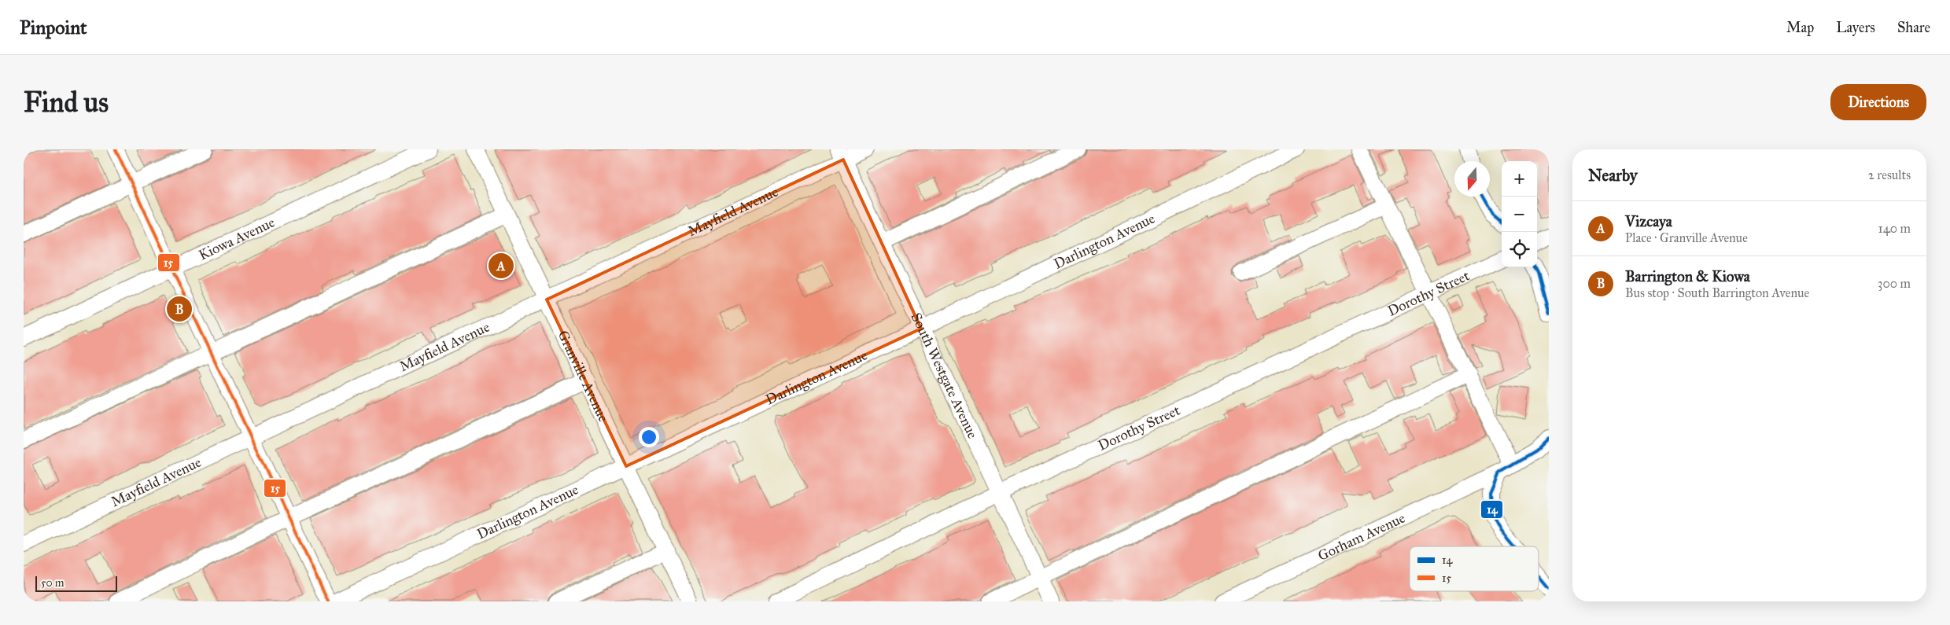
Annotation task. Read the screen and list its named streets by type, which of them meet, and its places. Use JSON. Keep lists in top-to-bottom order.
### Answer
{
  "streets": {
    "street": [
      "Mayfield Avenue",
      "Kiowa Avenue",
      "Darlington Avenue",
      "Dorothy Street",
      "Granville Avenue",
      "South Westgate Avenue",
      "Gorham Avenue"
    ]
  },
  "crossings": [
    ["Mayfield Avenue", "Granville Avenue"],
    ["Mayfield Avenue", "South Westgate Avenue"],
    ["Darlington Avenue", "Granville Avenue"],
    ["Darlington Avenue", "South Westgate Avenue"],
    ["Dorothy Street", "South Westgate Avenue"]
  ],
  "lines": ["transit line 15", "transit line 14"],
  "legend": ["14", "15"],
  "scale_bar": "50 m",
  "north": "bottom",
  "page": {
    "header": "Pinpoint",
    "nav": ["Map", "Layers", "Share"],
    "buttons": "Directions",
    "title": "Find us",
    "heading": ["Nearby", "2 results"],
    "map_buttons": ["+", "−"],
    "list": [
      {
        "mark": "A",
        "name": "Vizcaya",
        "note": "Place · Granville Avenue",
        "value": "140 m"
      },
      {
        "mark": "B",
        "name": "Barrington & Kiowa",
        "note": "Bus stop · South Barrington Avenue",
        "value": "300 m"
      }
    ],
    "pins": ["A", "B"],
    "scale": "50 m"
  }
}
